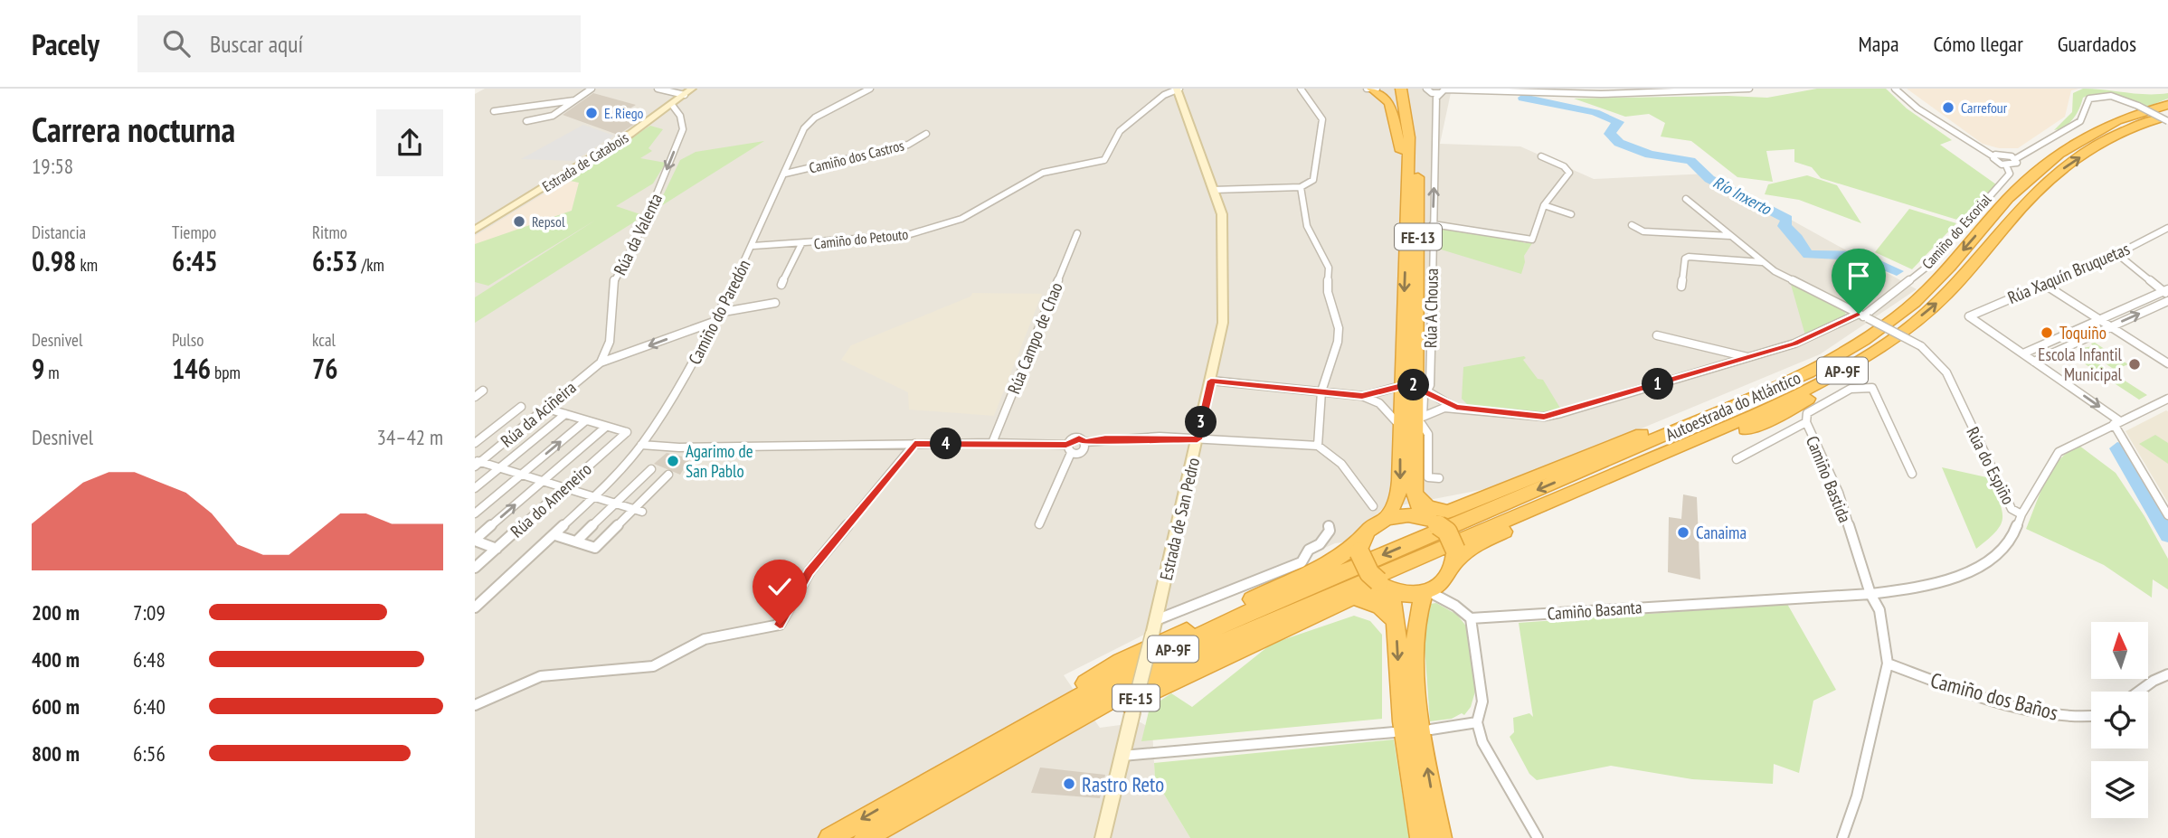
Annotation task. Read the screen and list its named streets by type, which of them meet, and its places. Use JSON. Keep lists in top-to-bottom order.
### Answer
{
  "streets": {
    "highway": ["FE-13", "AP-9F", "FE-15"],
    "street": [
      "Camiño dos Castros",
      "Estrada de Catabois",
      "Camiño do Escorial",
      "Rúa da Valenta",
      "Camiño do Petouto",
      "Rúa Xaquín Bruquetas",
      "Rúa A Chousa",
      "Camiño do Paredón",
      "Rúa Campo de Chao",
      "Rúa da Aciñeira",
      "Rúa do Espiño",
      "Camiño Bastida",
      "Rúa do Ameneiro",
      "Estrada de San Pedro",
      "Camiño Basanta",
      "Camiño dos Baños"
    ]
  },
  "crossings": [
    ["Camiño dos Castros", "Camiño do Paredón"],
    ["Estrada de Catabois", "Rúa da Valenta"],
    ["Camiño do Escorial", "Rúa do Espiño"],
    ["Rúa da Valenta", "Rúa da Aciñeira"],
    ["FE-13", "Rúa A Chousa"],
    ["FE-13", "AP-9F"],
    ["FE-13", "FE-15"],
    ["Camiño do Petouto", "Camiño do Paredón"],
    ["Camiño do Petouto", "Estrada de San Pedro"],
    ["AP-9F", "FE-15"],
    ["Rúa do Espiño", "Camiño Bastida"],
    ["Rúa do Espiño", "Camiño Basanta"],
    ["Camiño Bastida", "Camiño Basanta"]
  ],
  "one_way": ["Rúa da Valenta", "Rúa A Chousa"],
  "water": ["Río Inxerto"],
  "places": [
    "Carrefour",
    "E. Riego",
    "Repsol",
    "Toquiño",
    "Escola Infantil Municipal",
    "Agarimo de San Pablo",
    "Canaima",
    "Rastro Reto"
  ],
  "north": "top",
  "page": {
    "header": "Pacely",
    "search": "Buscar aquí",
    "nav": ["Mapa", "Cómo llegar", "Guardados"],
    "heading": ["Carrera nocturna", "19:58"],
    "stats": [
      ["Distancia", "0.98 km"],
      ["Tiempo", "6:45"],
      ["Ritmo", "6:53 /km"],
      ["Desnivel", "9 m"],
      ["Pulso", "146 bpm"],
      ["kcal", "76"]
    ],
    "pins": [
      "1",
      "2",
      "3",
      "4"
    ],
    "chart": ["Desnivel", "34–42 m"],
    "list": [
      {
        "name": "200 m",
        "note": "7:09"
      },
      {
        "name": "400 m",
        "note": "6:48"
      },
      {
        "name": "600 m",
        "note": "6:40"
      },
      {
        "name": "800 m",
        "note": "6:56"
      }
    ]
  }
}
